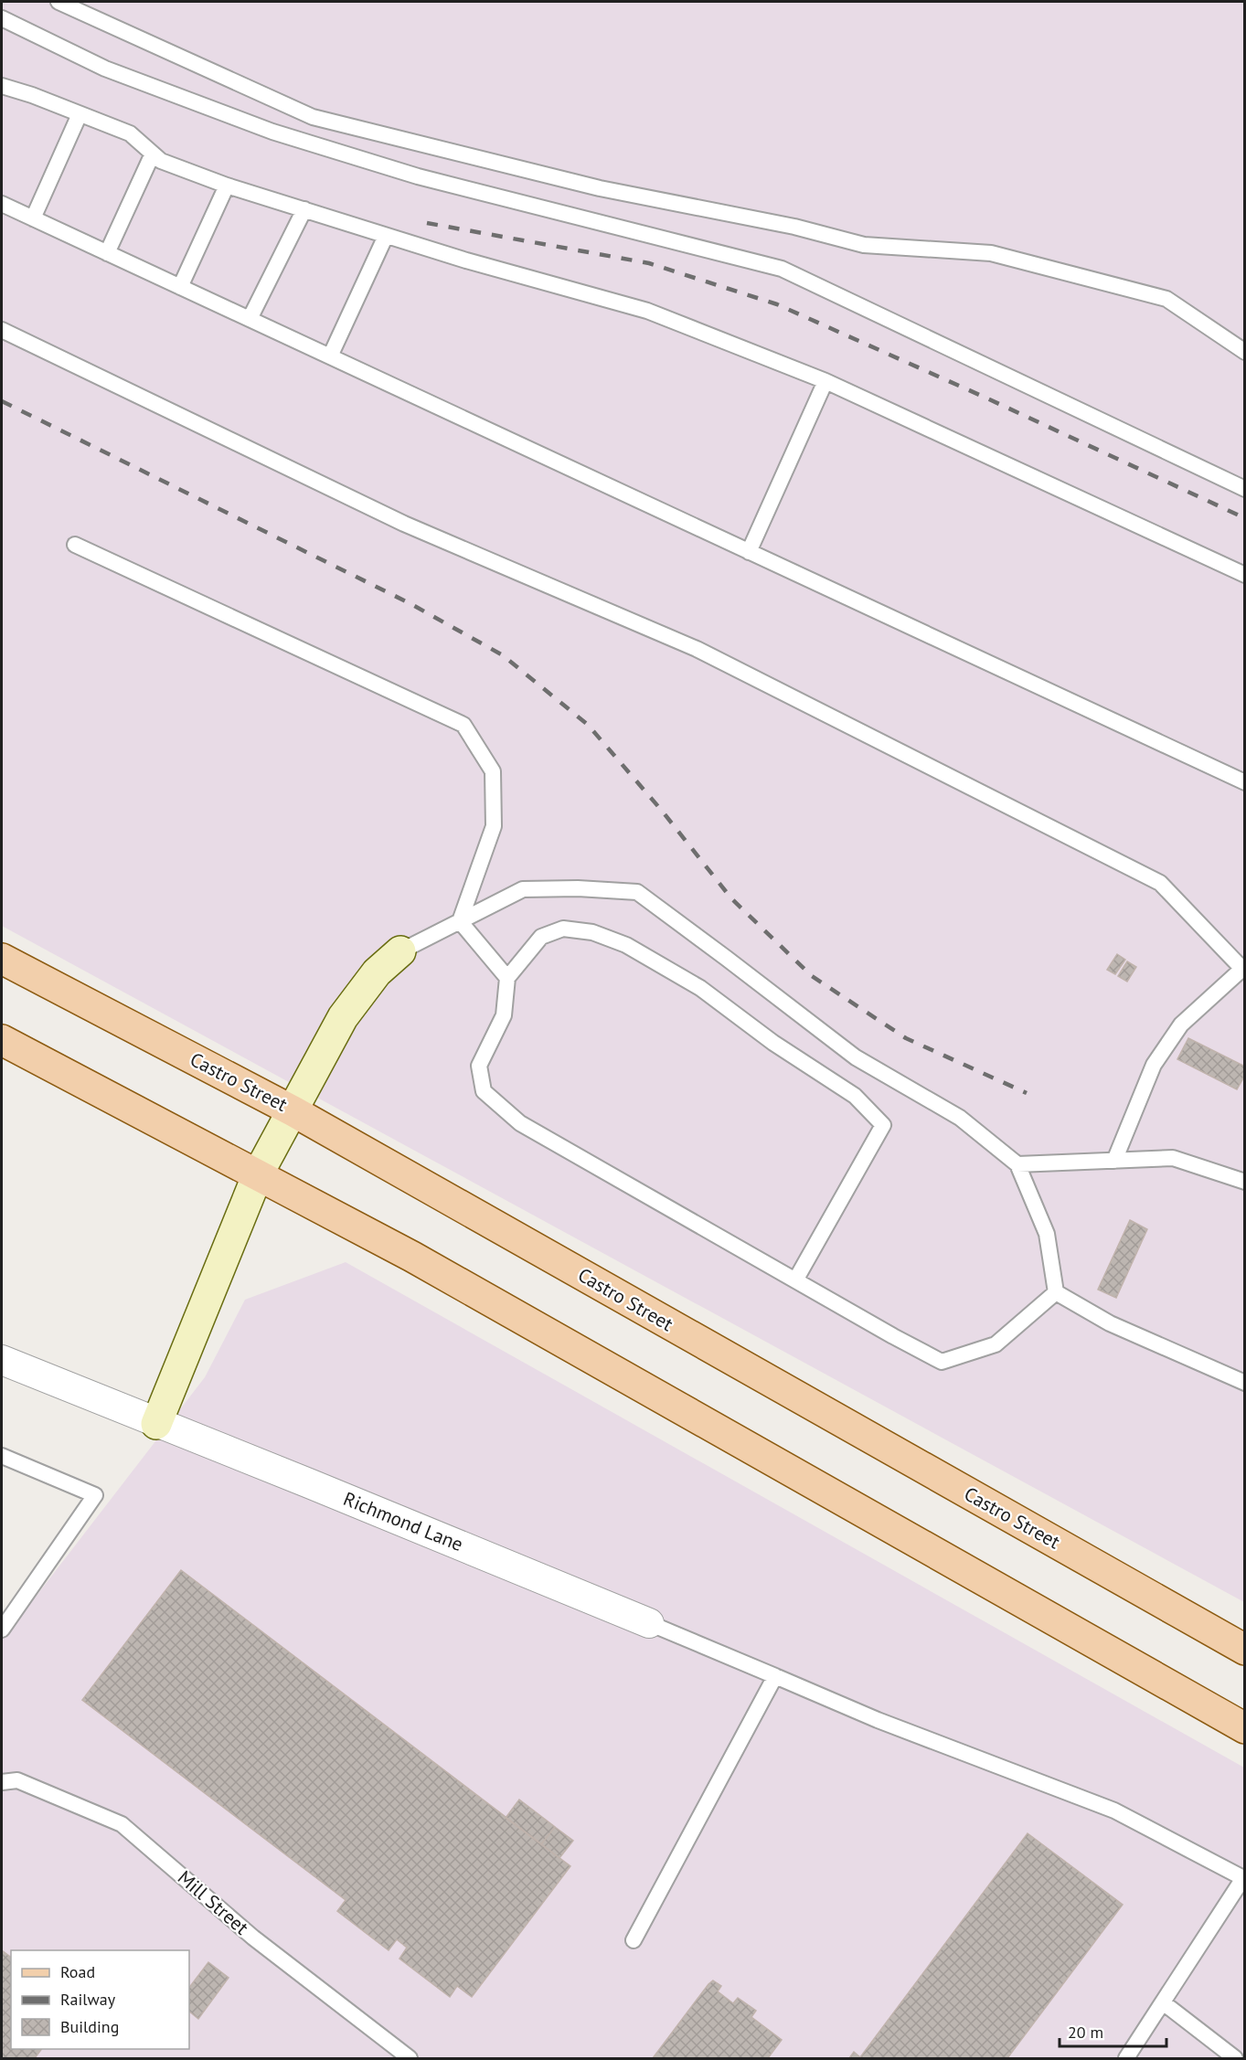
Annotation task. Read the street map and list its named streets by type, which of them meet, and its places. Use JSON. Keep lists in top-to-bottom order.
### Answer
{
  "streets": {
    "main road": ["Castro Street"],
    "street": ["Richmond Lane"],
    "lane": ["Mill Street"]
  },
  "legend": ["Road", "Railway", "Building"],
  "scale_bar": "20 m"
}
